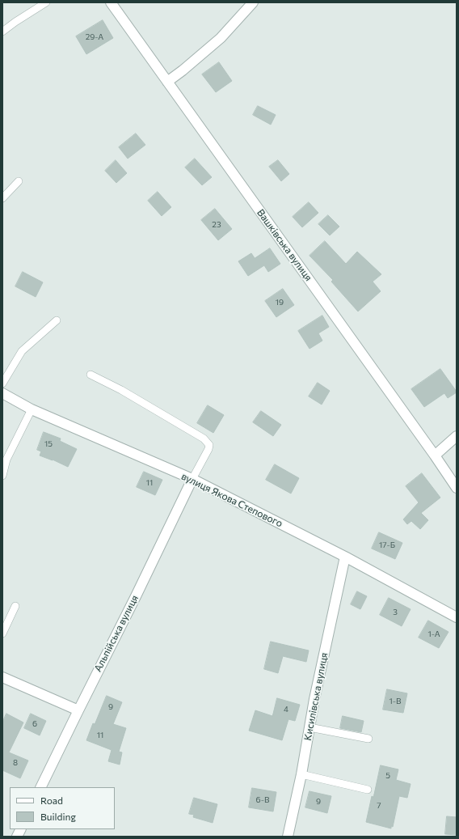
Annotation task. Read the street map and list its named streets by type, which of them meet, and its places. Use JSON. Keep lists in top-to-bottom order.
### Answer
{
  "streets": {
    "street": [
      "Вашківська вулиця",
      "вулиця Якова Степового",
      "Альпійська вулиця",
      "Кисилівська вулиця"
    ]
  },
  "crossings": [
    ["вулиця Якова Степового", "Альпійська вулиця"],
    ["вулиця Якова Степового", "Кисилівська вулиця"]
  ],
  "house_numbers": [
    "29-А",
    "23",
    "19",
    "15",
    "11",
    "17-Б",
    "3",
    "1-А",
    "1-В",
    "9",
    "4",
    "6",
    "11",
    "8",
    "5",
    "6-В",
    "9",
    "7"
  ],
  "legend": ["Road", "Building"]
}
